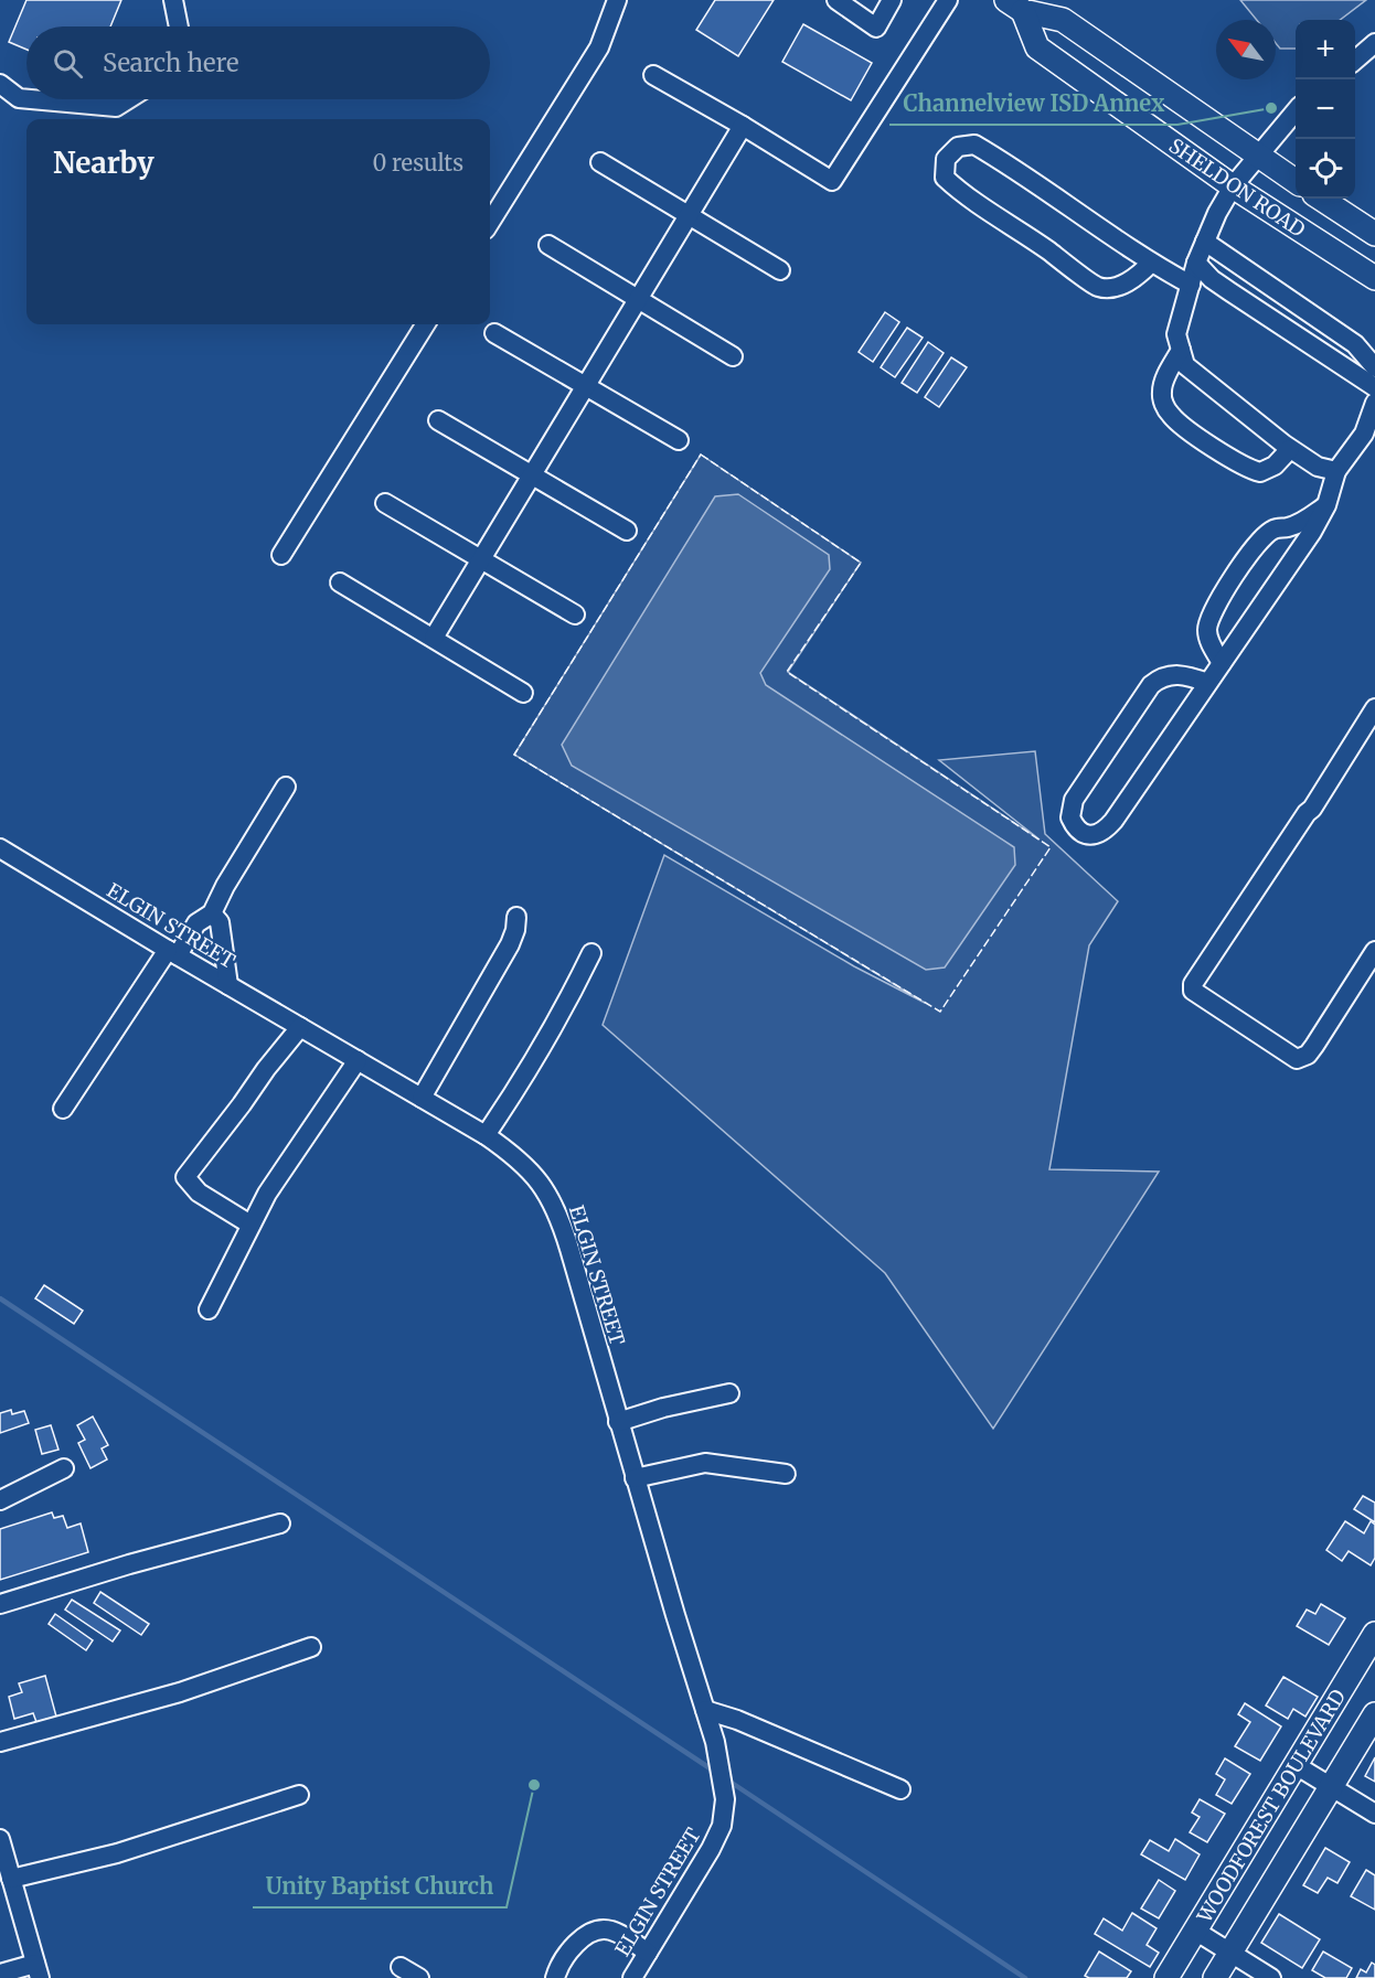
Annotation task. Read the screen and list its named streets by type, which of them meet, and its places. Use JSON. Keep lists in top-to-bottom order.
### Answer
{
  "streets": {
    "main road": ["SHELDON ROAD", "WOODFOREST BOULEVARD"],
    "street": ["ELGIN STREET"]
  },
  "places": ["Channelview ISD Annex", "Unity Baptist Church"],
  "north": "top left",
  "page": {
    "map_buttons": ["+", "−"],
    "search": "Search here",
    "heading": ["Nearby", "0 results"]
  }
}
